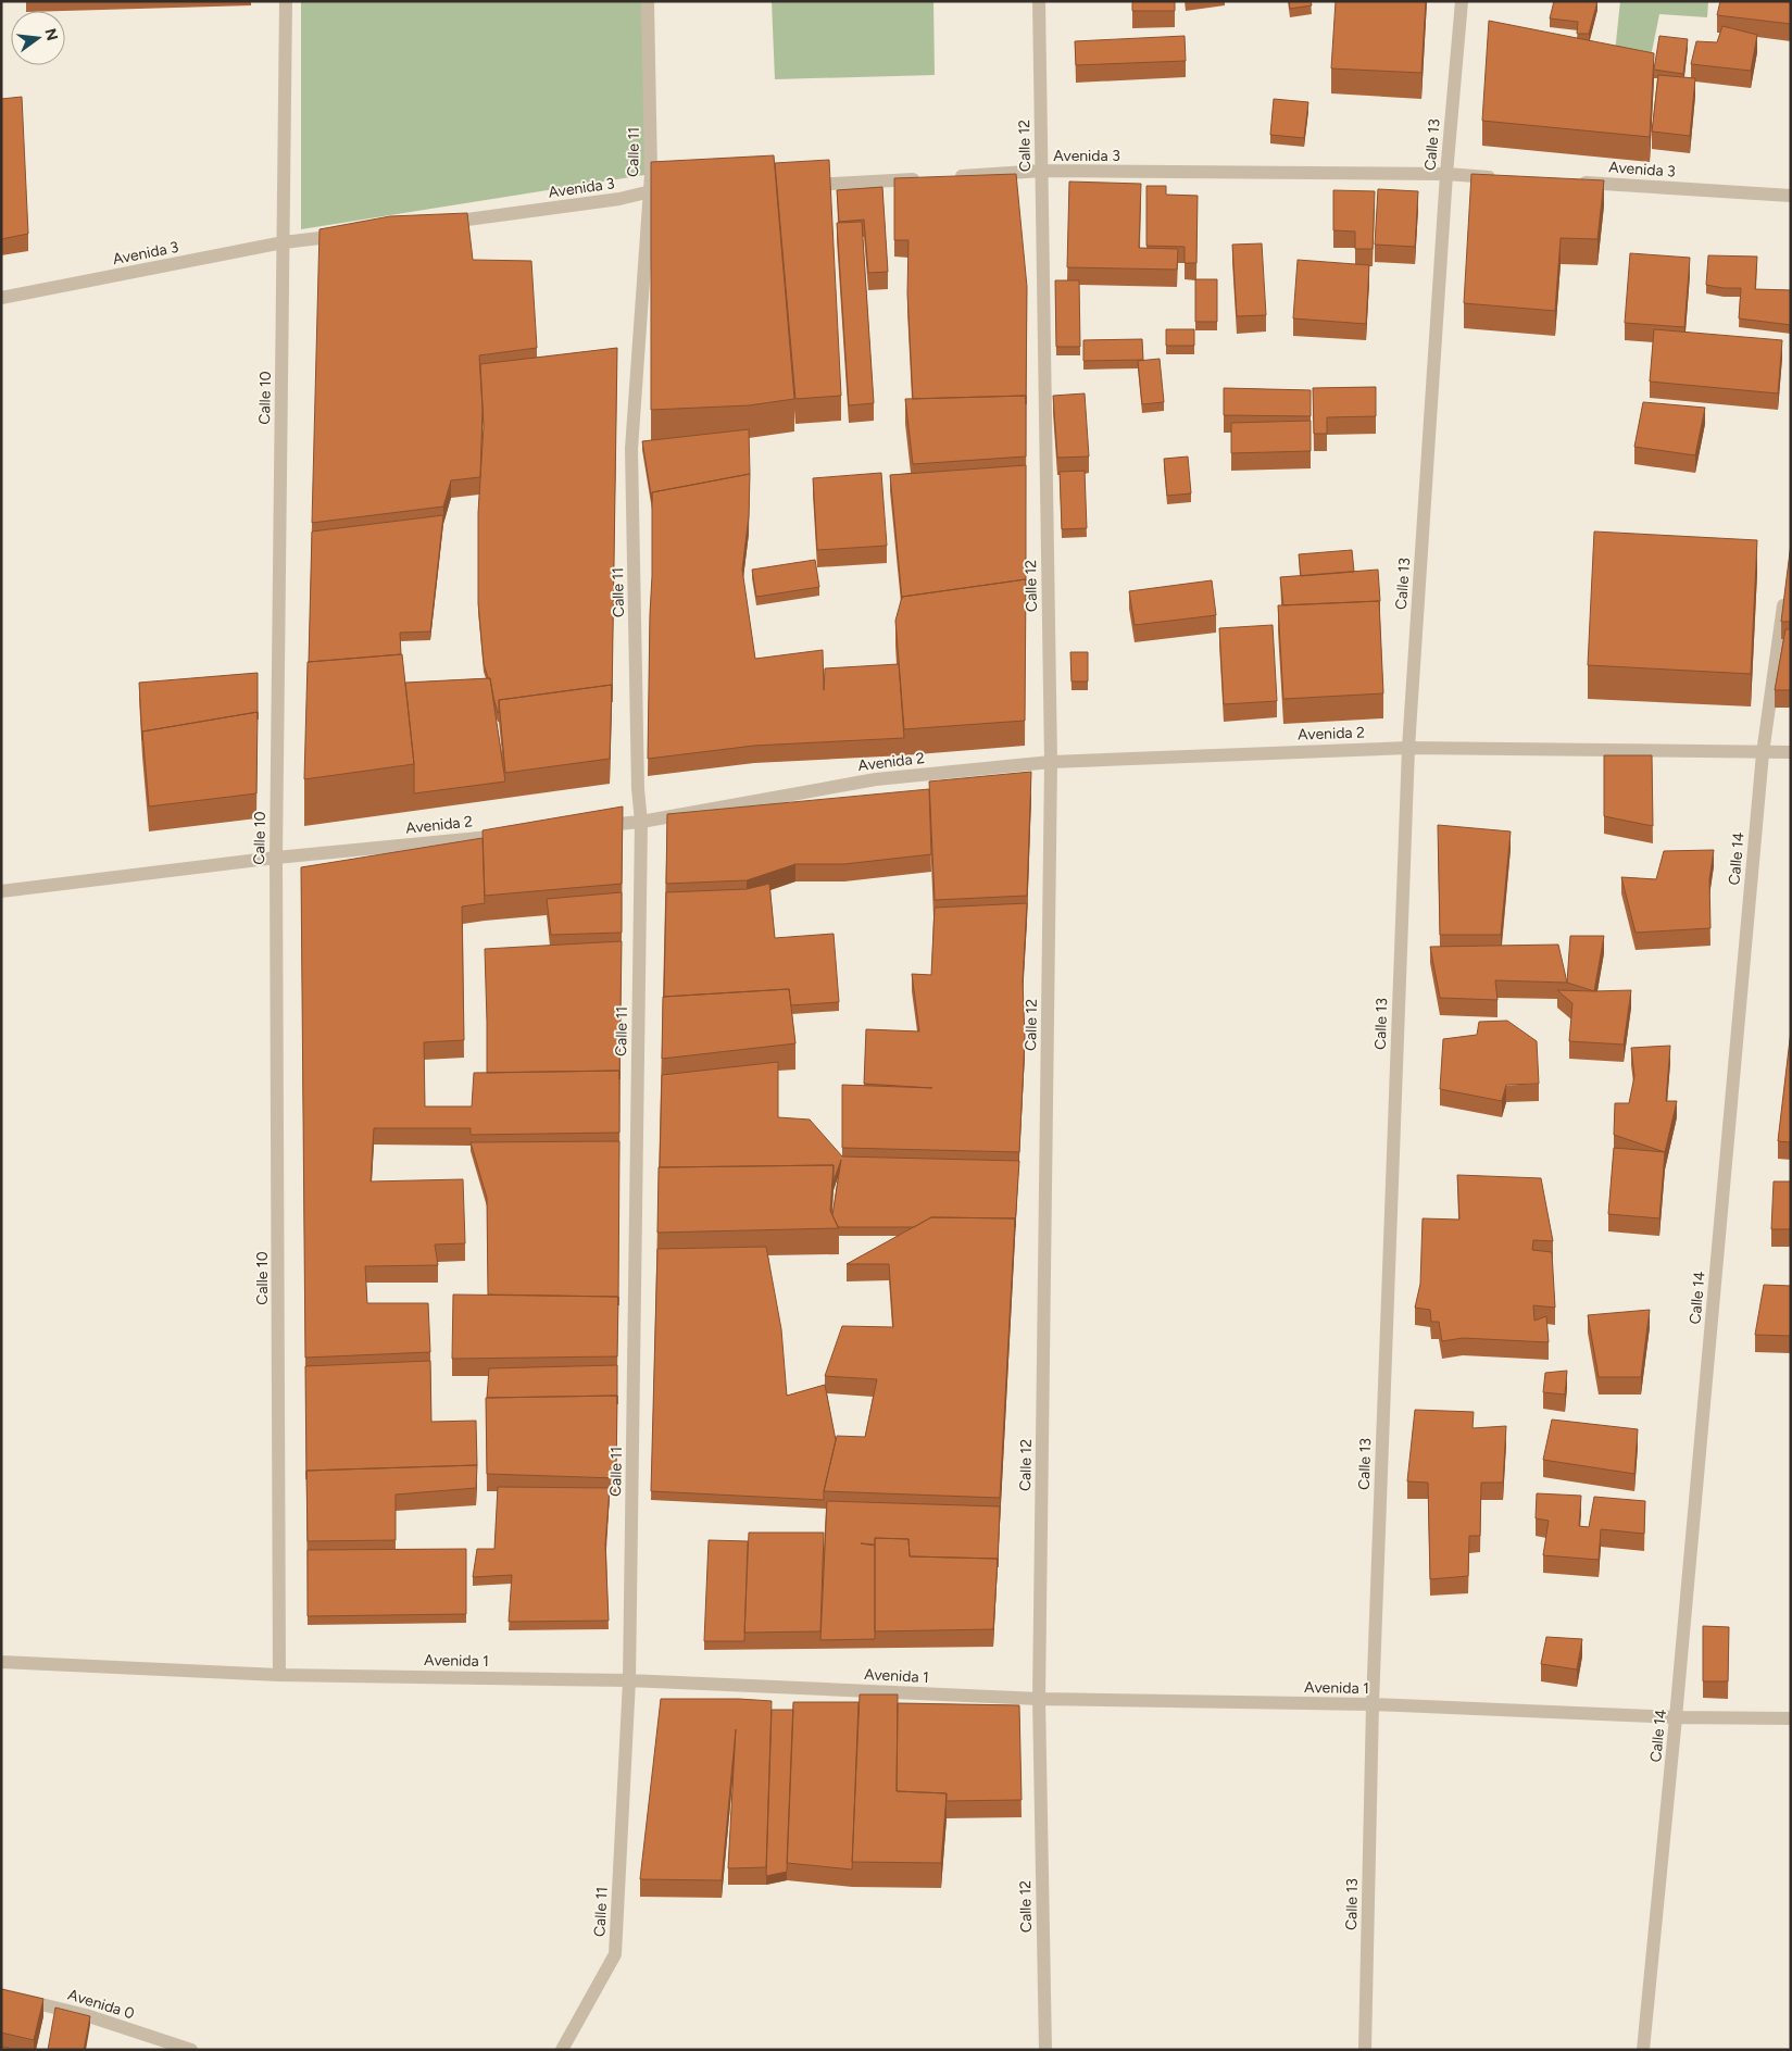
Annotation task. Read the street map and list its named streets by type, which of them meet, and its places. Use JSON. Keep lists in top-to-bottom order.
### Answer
{
  "streets": {
    "street": [
      "Calle 13",
      "Calle 12",
      "Calle 11",
      "Avenida 3",
      "Calle 10",
      "Avenida 2",
      "Calle 14",
      "Avenida 1",
      "Avenida 0"
    ]
  },
  "crossings": [
    ["Calle 13", "Avenida 3"],
    ["Calle 13", "Avenida 2"],
    ["Calle 13", "Avenida 1"],
    ["Calle 12", "Avenida 3"],
    ["Calle 12", "Avenida 2"],
    ["Calle 12", "Avenida 1"],
    ["Calle 11", "Avenida 3"],
    ["Calle 11", "Avenida 2"],
    ["Calle 11", "Avenida 1"],
    ["Avenida 3", "Calle 10"],
    ["Calle 10", "Avenida 2"],
    ["Calle 10", "Avenida 1"],
    ["Avenida 2", "Calle 14"],
    ["Calle 14", "Avenida 1"]
  ],
  "north": "right"
}
